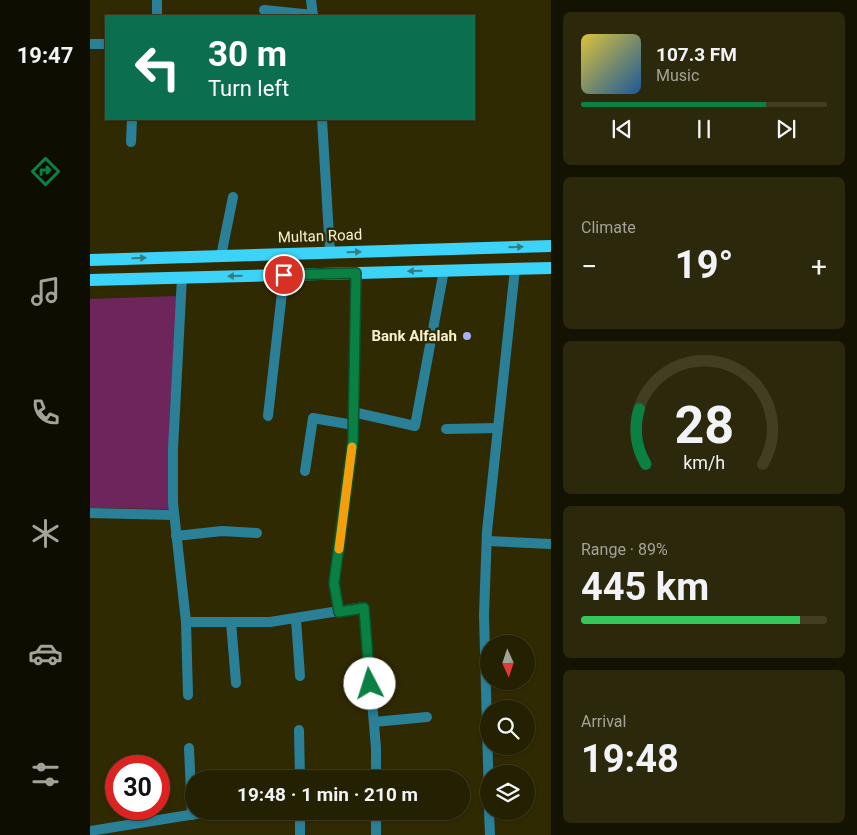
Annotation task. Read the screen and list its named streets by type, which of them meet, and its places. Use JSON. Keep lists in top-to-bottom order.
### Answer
{
  "streets": {
    "main road": ["Multan Road"]
  },
  "places": ["Bank Alfalah"],
  "north": "bottom",
  "page": {
    "tabs": "19:47",
    "turn": ["30 m", "Turn left"],
    "song": ["107.3 FM", "Music"],
    "tile": [
      "Climate",
      ["Range · 89%", "445 km"],
      ["Arrival", "19:48"]
    ],
    "heat": ["−", "19°", "+"],
    "limit": "30",
    "trip": "19:48 · 1 min · 210 m",
    "gauge": ["28", "km/h"]
  }
}
